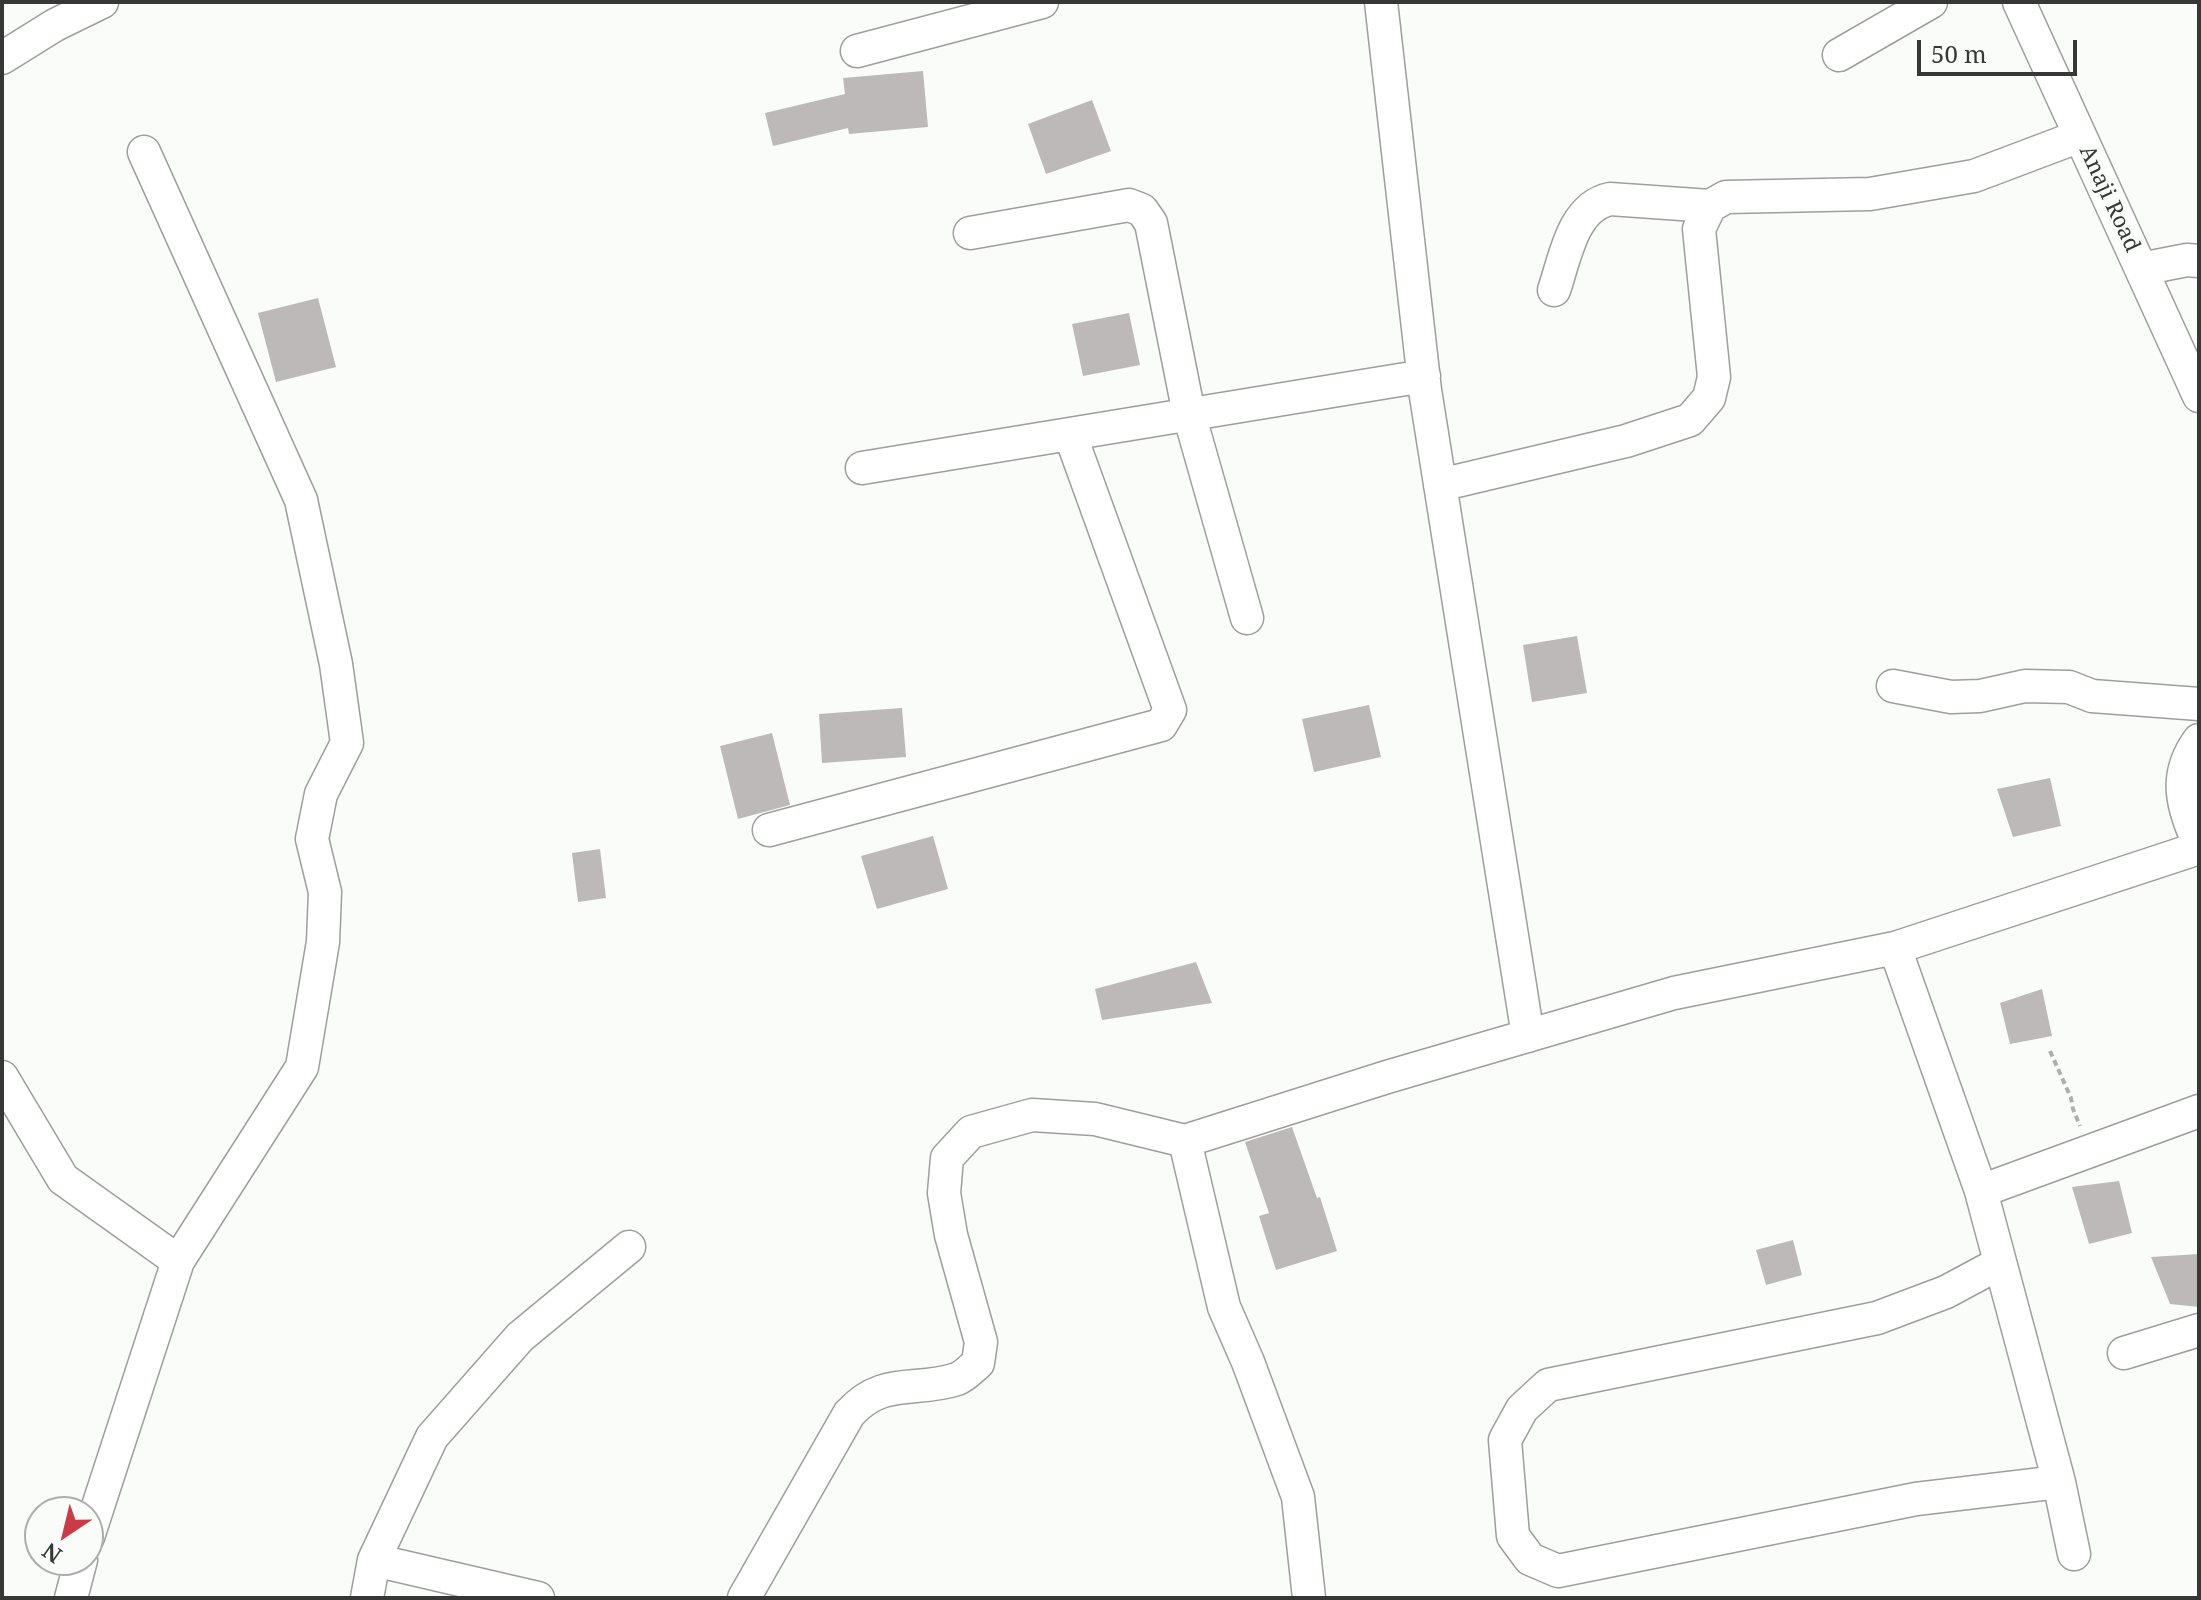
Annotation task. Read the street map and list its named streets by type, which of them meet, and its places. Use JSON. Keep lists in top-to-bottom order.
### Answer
{
  "streets": {
    "street": ["Anaji Road"]
  },
  "scale_bar": "50 m",
  "north": "bottom left"
}
